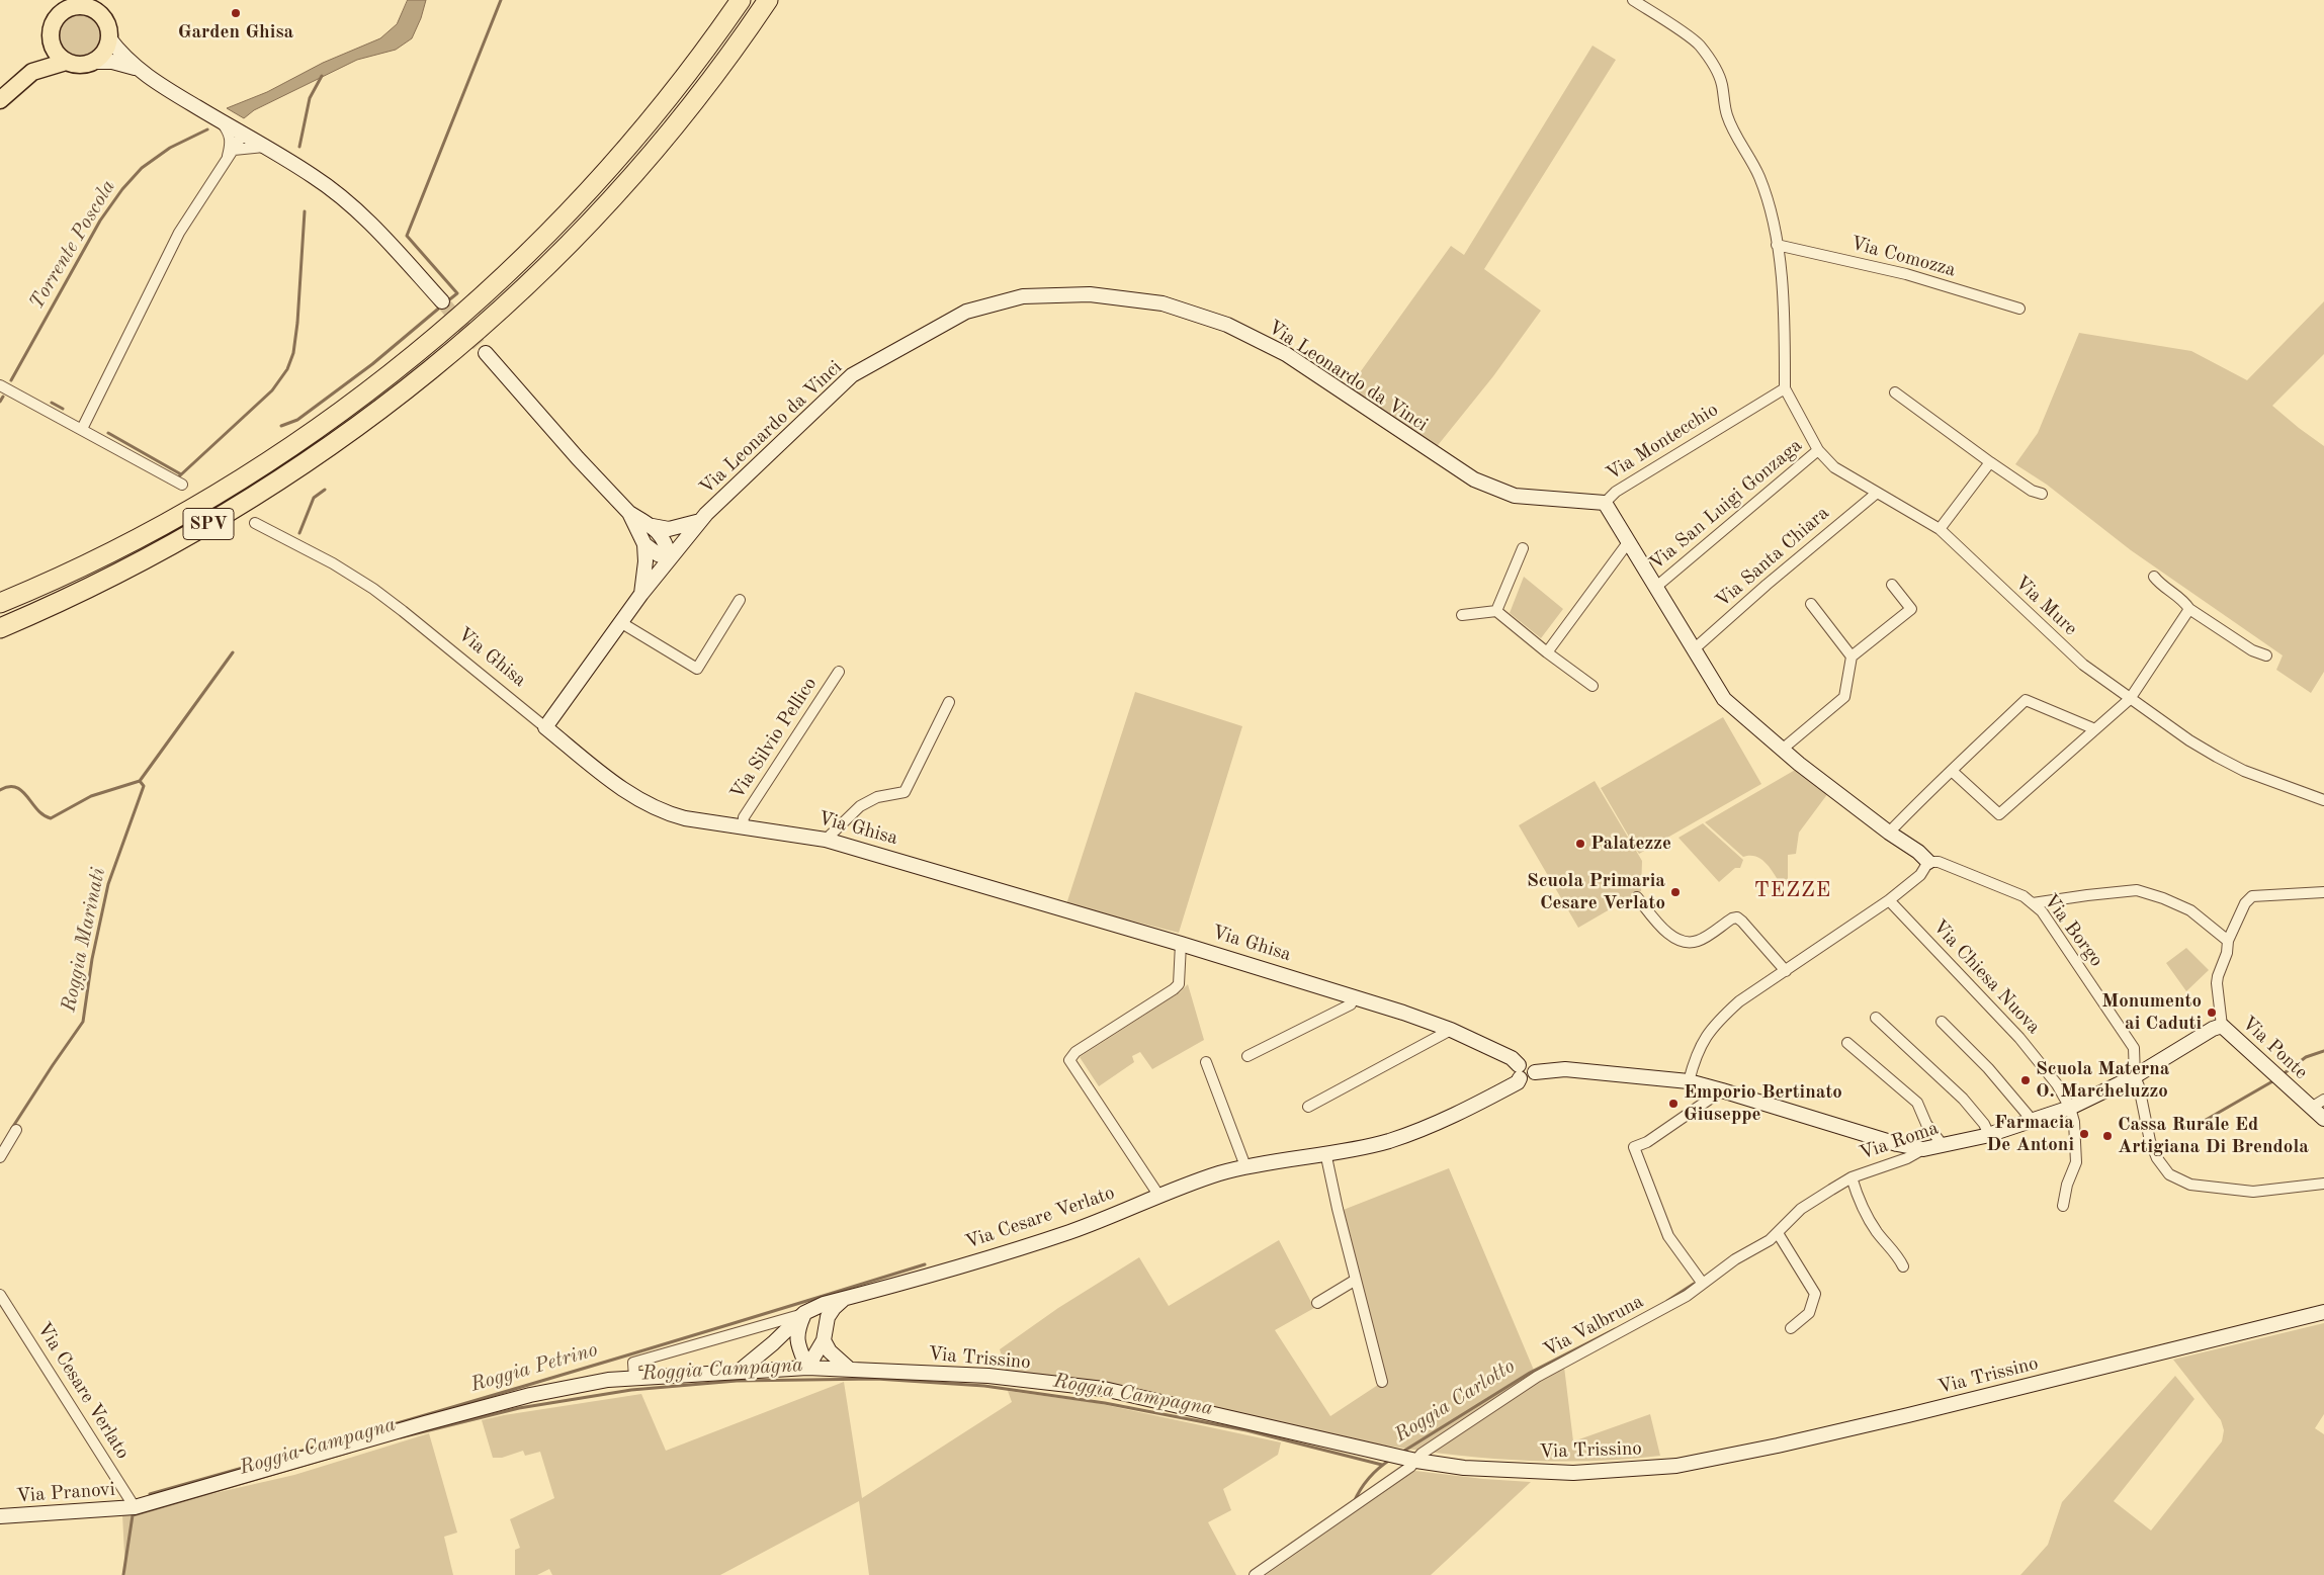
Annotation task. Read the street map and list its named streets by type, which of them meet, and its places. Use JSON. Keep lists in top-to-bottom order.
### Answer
{
  "streets": {
    "highway": ["SPV"],
    "street": [
      "Via Comozza",
      "Via Leonardo da Vinci",
      "Via Montecchio",
      "Via San Luigi Gonzaga",
      "Via Santa Chiara",
      "Via Mure",
      "Via Ghisa",
      "Via Silvio Pellico",
      "Via Borgo",
      "Via Chiesa Nuova",
      "Via Ponte",
      "Via Roma",
      "Via Cesare Verlato",
      "Via Valbruna",
      "Via Trissino",
      "Via Pranovi"
    ]
  },
  "crossings": [
    ["Via Leonardo da Vinci", "Via Montecchio"],
    ["Via Leonardo da Vinci", "Via Ghisa"],
    ["Via Montecchio", "Via San Luigi Gonzaga"],
    ["Via Montecchio", "Via Santa Chiara"],
    ["Via Montecchio", "Via Mure"],
    ["Via Montecchio", "Via Borgo"],
    ["Via San Luigi Gonzaga", "Via Mure"],
    ["Via Santa Chiara", "Via Mure"],
    ["Via Ghisa", "Via Silvio Pellico"],
    ["Via Ghisa", "Via Cesare Verlato"],
    ["Via Borgo", "Via Roma"],
    ["Via Chiesa Nuova", "Via Roma"],
    ["Via Ponte", "Via Roma"],
    ["Via Roma", "Via Valbruna"],
    ["Via Cesare Verlato", "Via Pranovi"],
    ["Via Valbruna", "Via Trissino"]
  ],
  "districts": ["TEZZE"],
  "water": [
    "Torrente Poscola",
    "Roggia Marinati",
    "Roggia Petrino",
    "Roggia Campagna",
    "Roggia Carlotto"
  ],
  "places": [
    "Garden Ghisa",
    "Palatezze",
    "Scuola Primaria Cesare Verlato",
    "Monumento ai Caduti",
    "Scuola Materna O. Marcheluzzo",
    "Emporio Bertinato Giuseppe",
    "Farmacia De Antoni",
    "Cassa Rurale Ed Artigiana Di Brendola"
  ]
}
